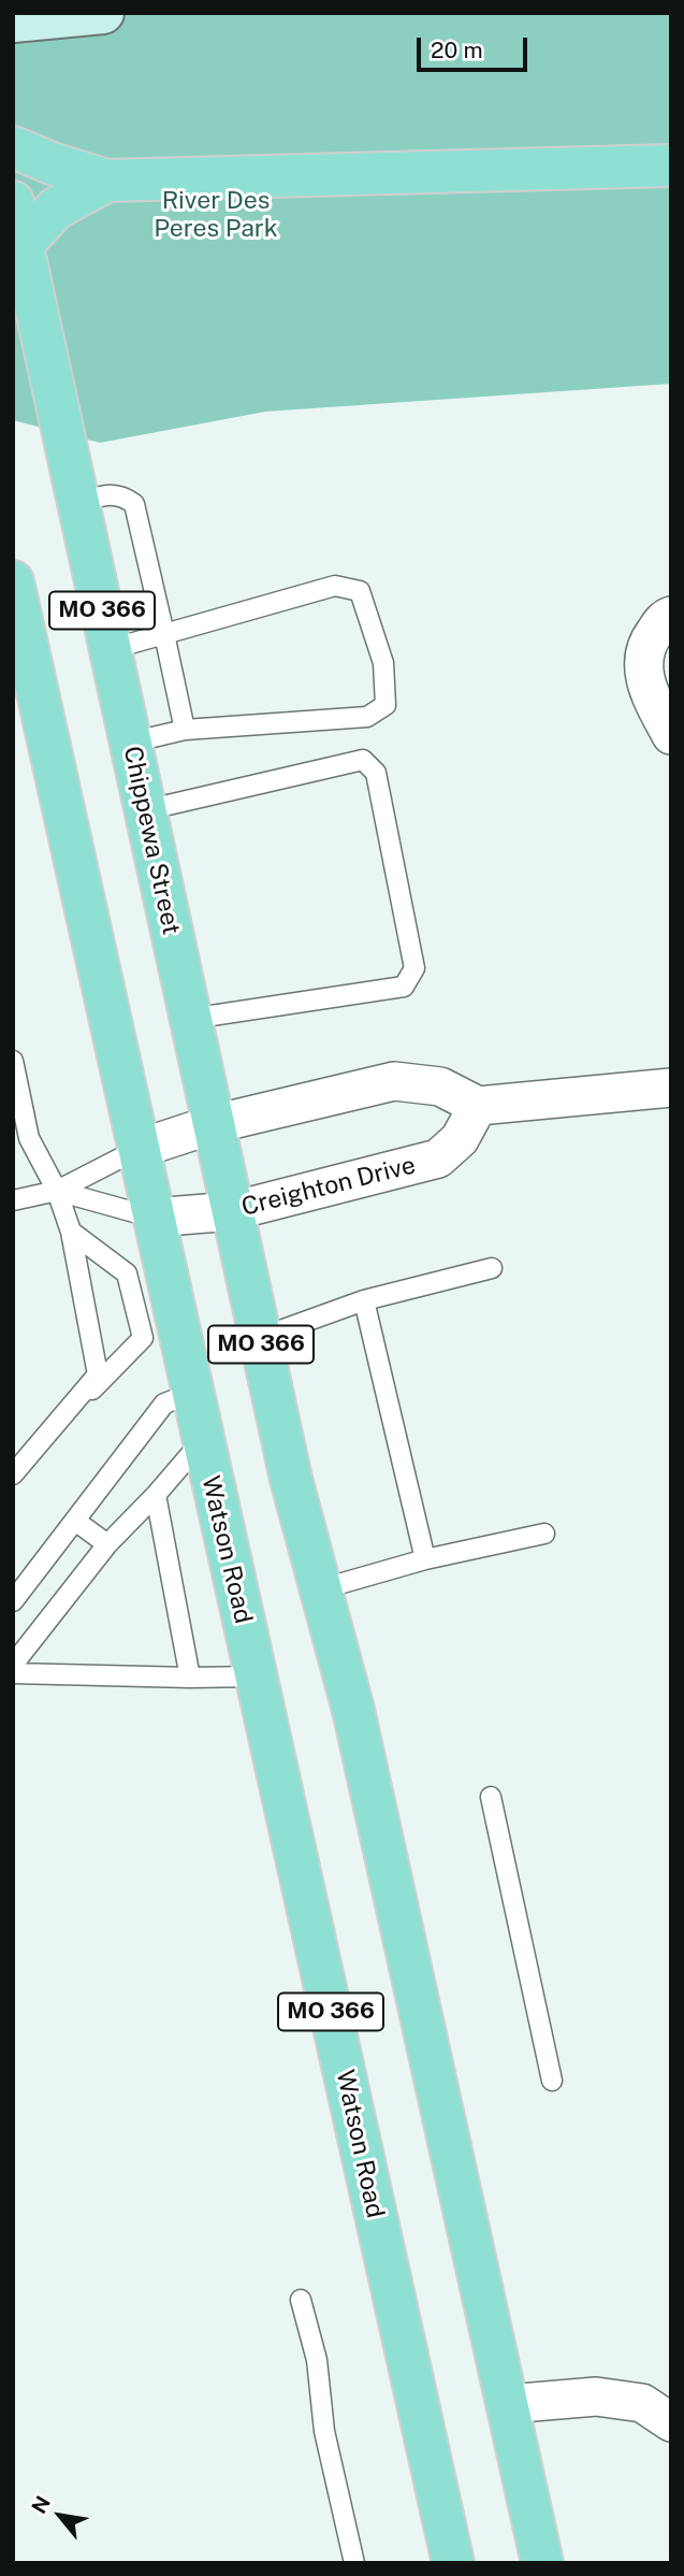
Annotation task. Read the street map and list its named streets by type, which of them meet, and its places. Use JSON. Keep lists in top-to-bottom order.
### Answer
{
  "streets": {
    "main road": ["MO 366", "Chippewa Street", "Watson Road"],
    "street": ["Creighton Drive"]
  },
  "crossings": [
    ["MO 366", "Chippewa Street"],
    ["MO 366", "Creighton Drive"],
    ["MO 366", "Watson Road"],
    ["Chippewa Street", "Creighton Drive"]
  ],
  "parks": ["River Des Peres Park"],
  "scale_bar": "20 m",
  "north": "top left"
}
